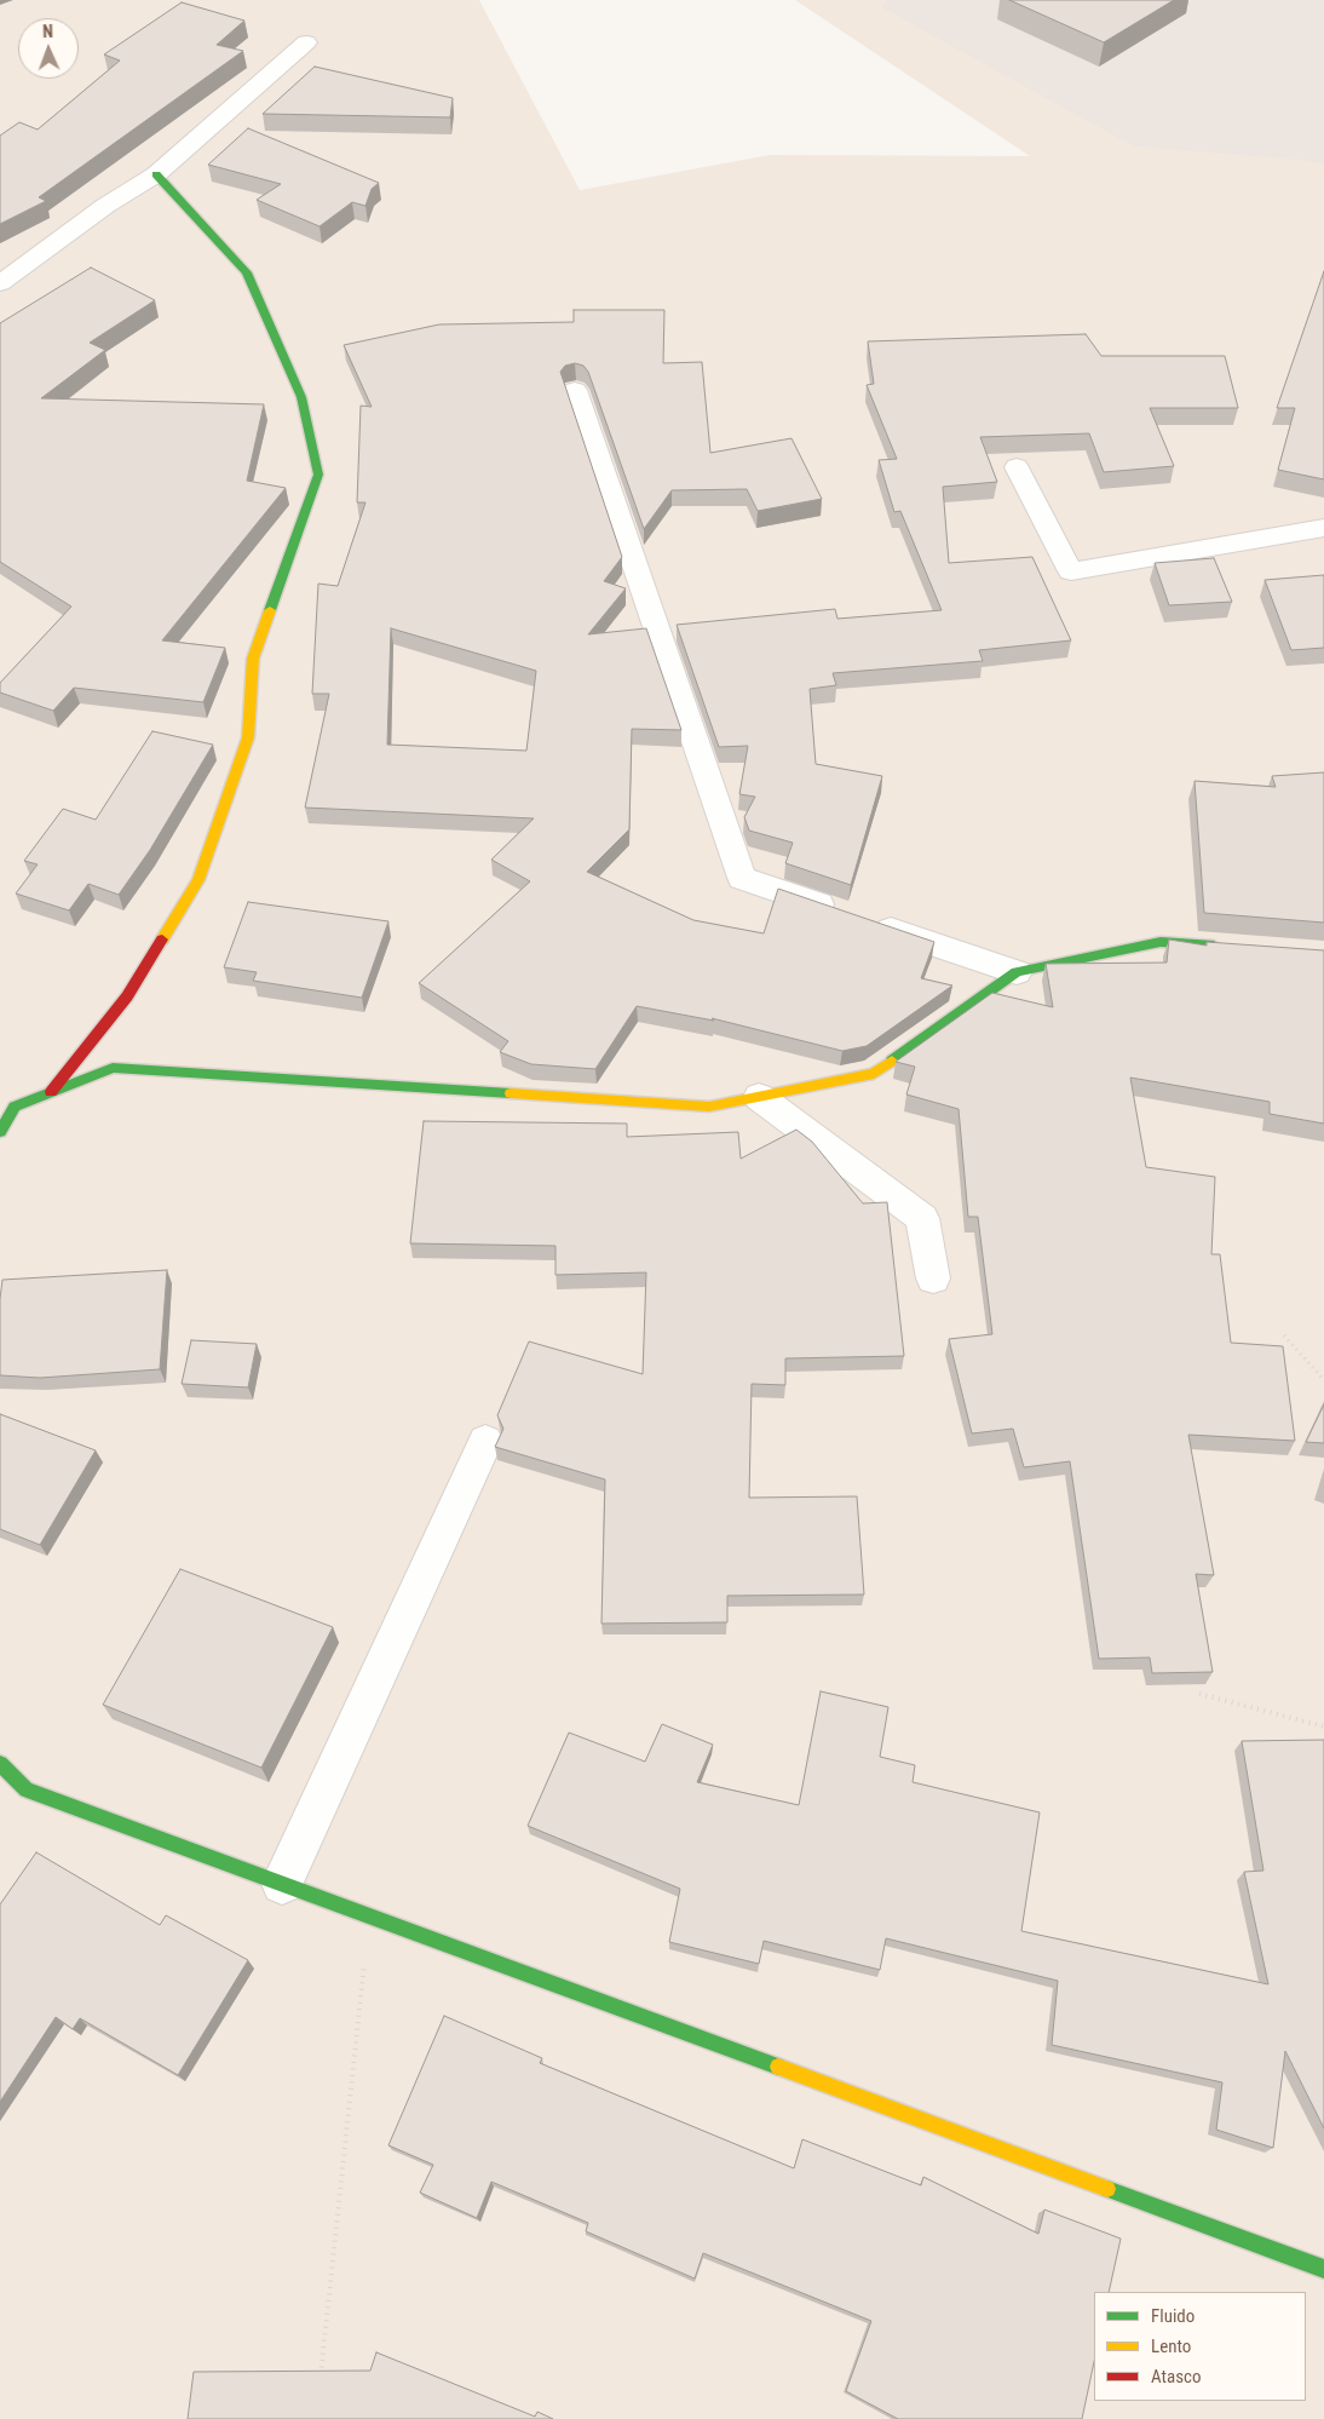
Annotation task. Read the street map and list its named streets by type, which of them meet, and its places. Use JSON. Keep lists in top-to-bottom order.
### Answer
{
  "legend": ["Fluido", "Lento", "Atasco"],
  "north": "top"
}
